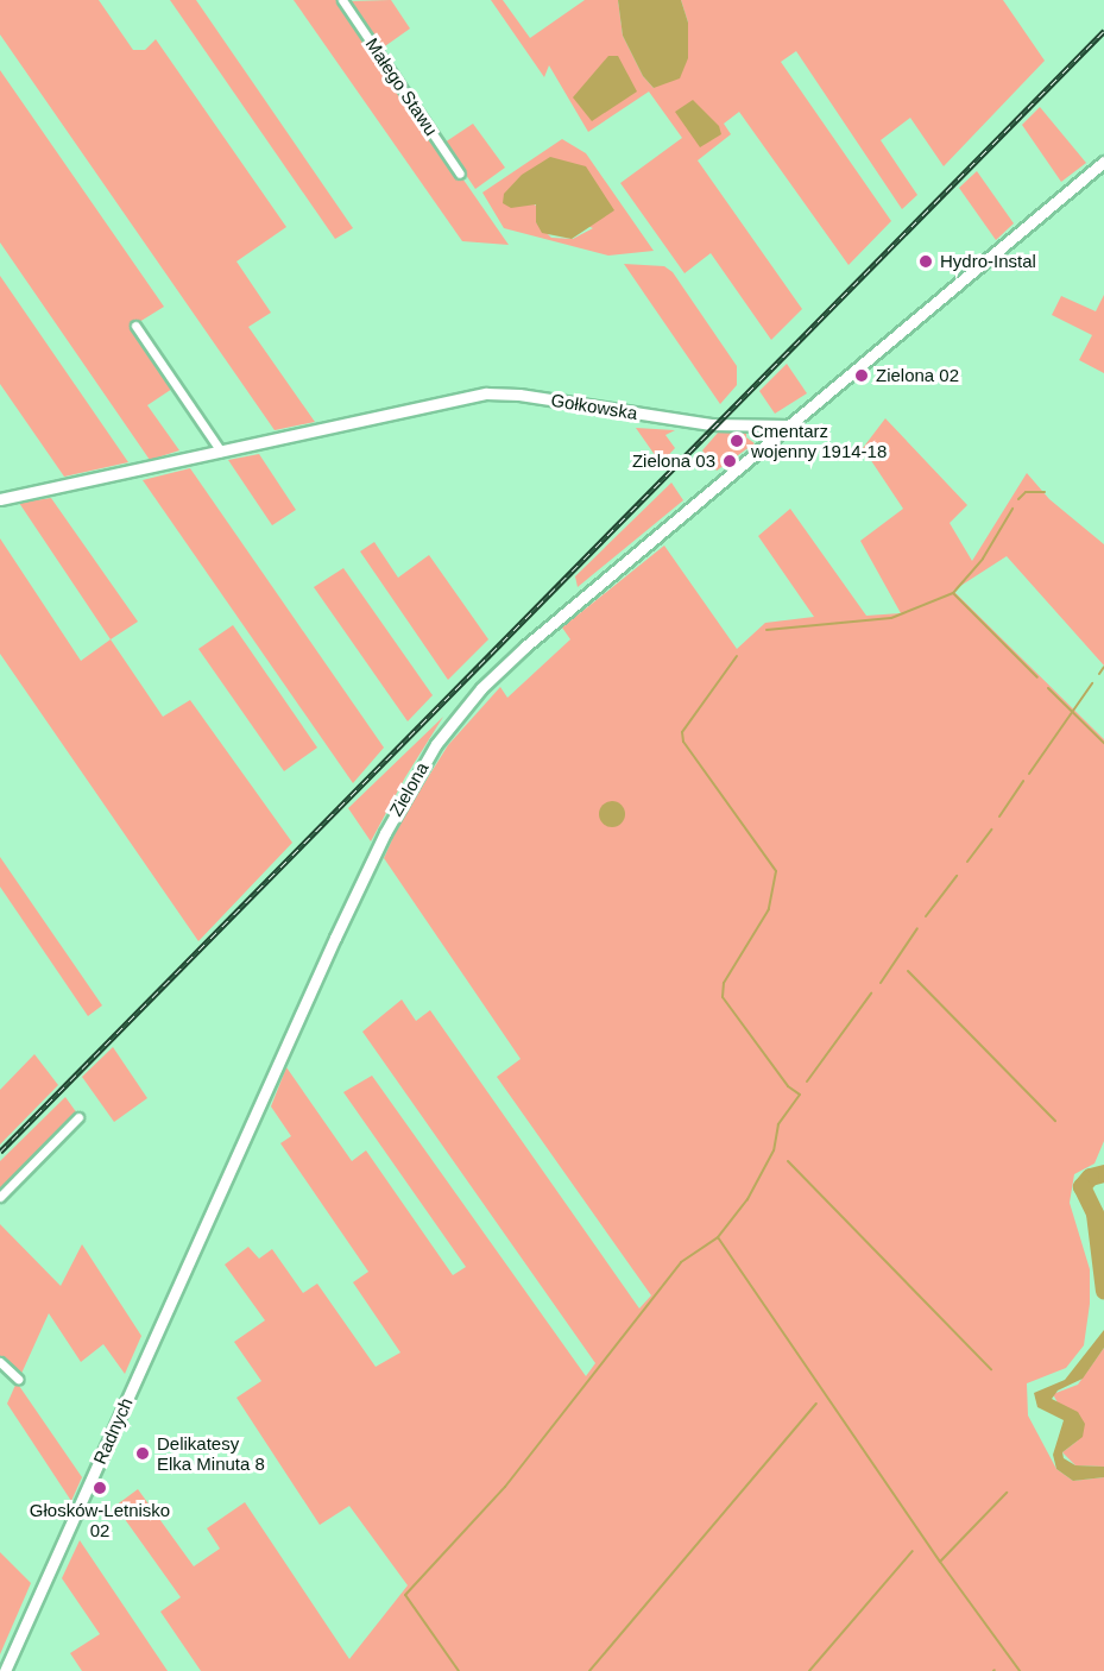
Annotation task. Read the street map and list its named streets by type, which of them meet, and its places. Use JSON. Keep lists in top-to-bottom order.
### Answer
{
  "streets": {
    "street": [
      "Małego Stawu",
      "Gołkowska",
      "Zielona",
      "Radnych"
    ]
  },
  "crossings": [
    ["Gołkowska", "Zielona"],
    ["Zielona", "Radnych"]
  ],
  "places": [
    "Hydro-Instal",
    "Zielona 02",
    "Cmentarz wojenny 1914-18",
    "Zielona 03",
    "Delikatesy Elka Minuta 8",
    "Głosków-Letnisko 02"
  ]
}
